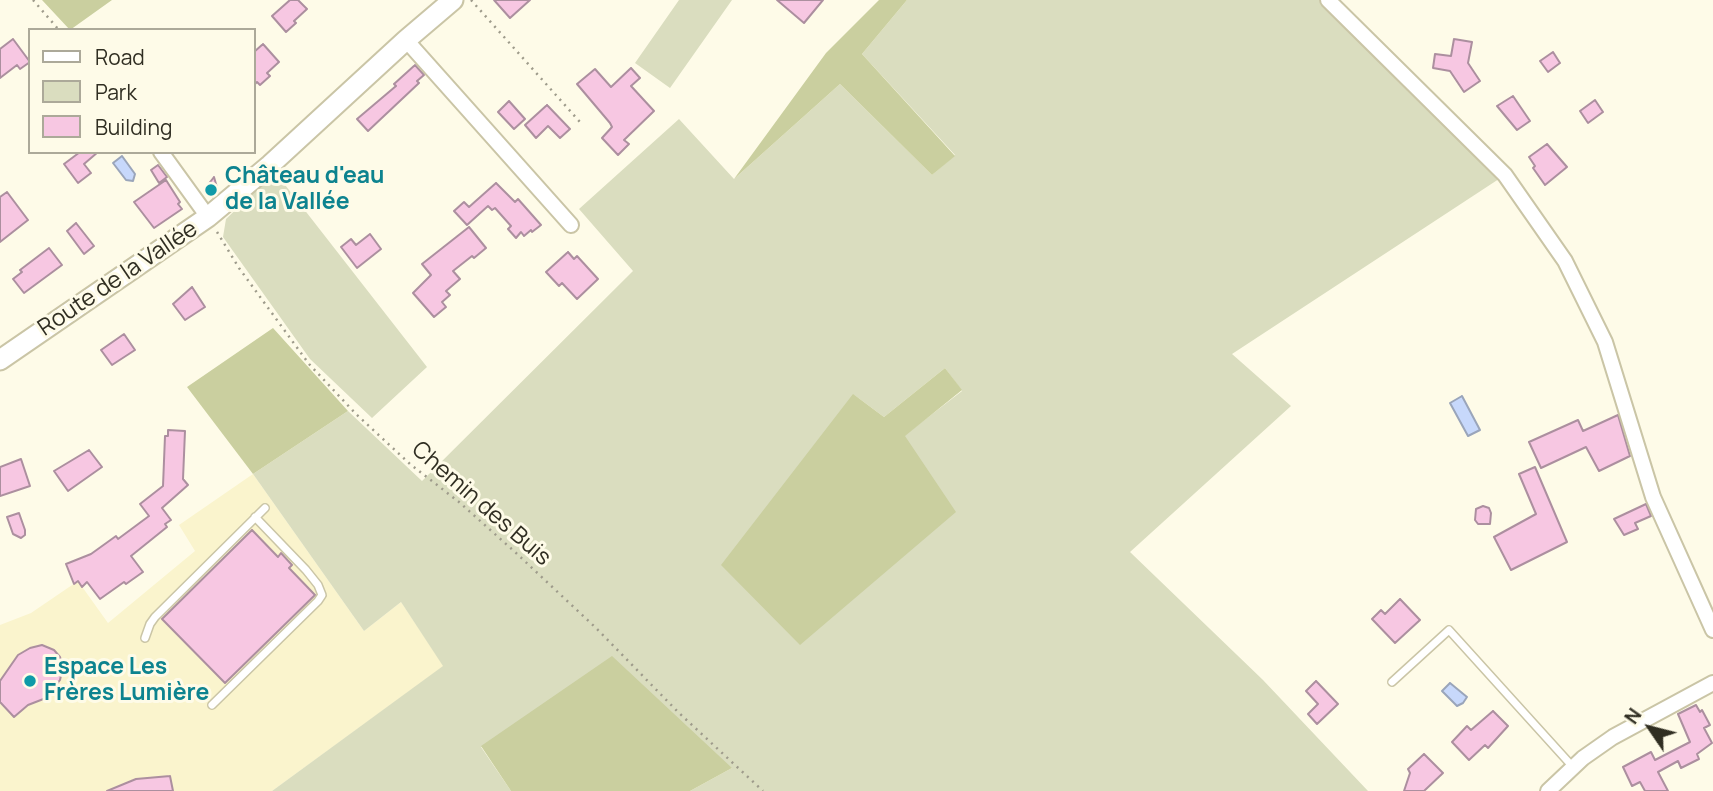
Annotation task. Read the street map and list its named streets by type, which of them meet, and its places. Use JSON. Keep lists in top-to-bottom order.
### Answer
{
  "streets": {
    "street": ["Route de la Vallée"],
    "path": ["Chemin des Buis"]
  },
  "crossings": [
    ["Route de la Vallée", "Chemin des Buis"]
  ],
  "places": ["Château d'eau de la Vallée", "Espace Les Frères Lumière"],
  "legend": ["Road", "Park", "Building"],
  "north": "top left"
}
